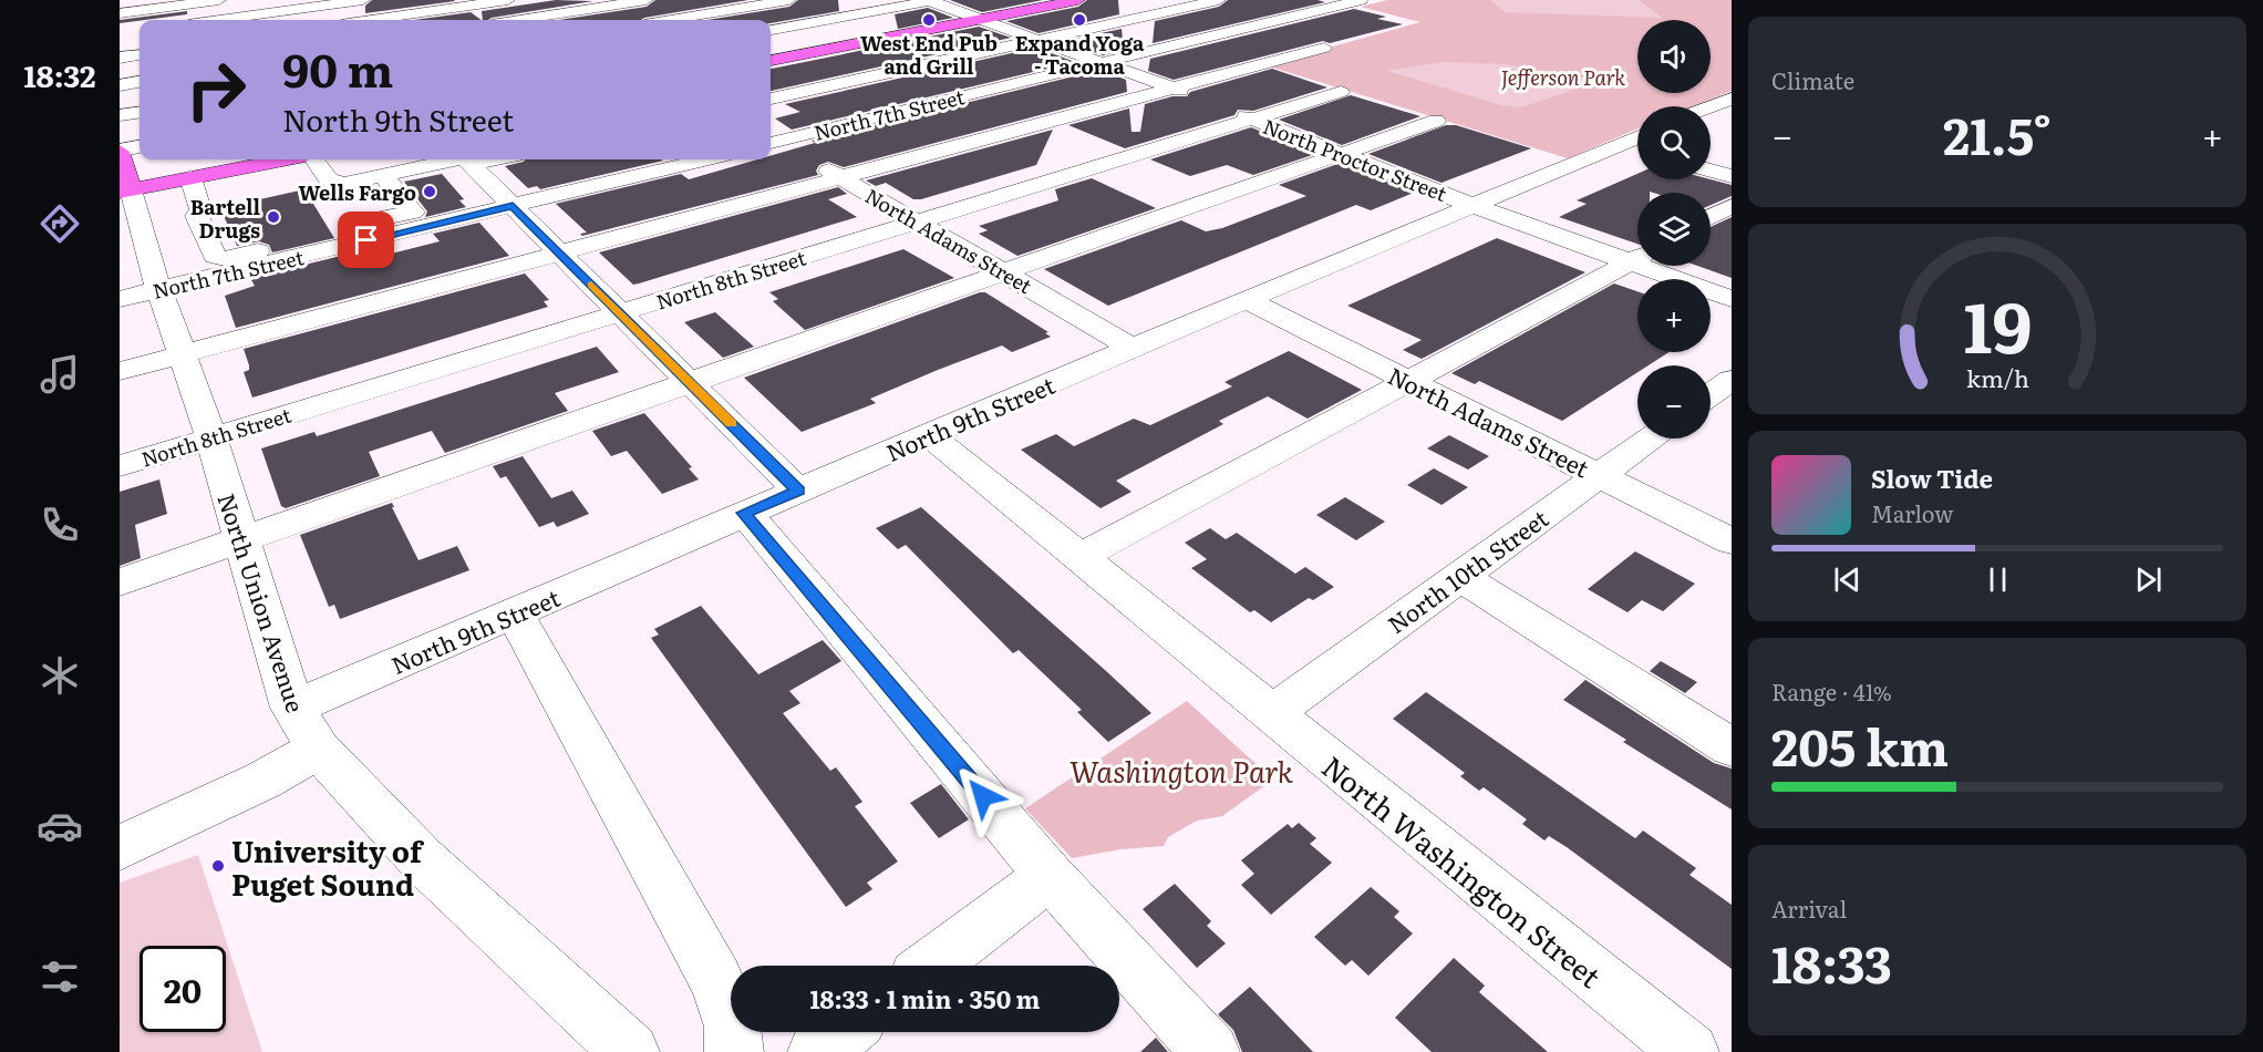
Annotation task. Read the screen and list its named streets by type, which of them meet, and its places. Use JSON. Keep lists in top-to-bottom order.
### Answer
{
  "streets": {
    "street": [
      "North 7th Street",
      "North Proctor Street",
      "North Adams Street",
      "North 8th Street",
      "North 9th Street",
      "North 10th Street",
      "North Union Avenue",
      "North Washington Street"
    ]
  },
  "crossings": [
    ["North 7th Street", "North Proctor Street"],
    ["North 7th Street", "North Adams Street"],
    ["North 7th Street", "North Union Avenue"],
    ["North Proctor Street", "North 8th Street"],
    ["North Proctor Street", "North 9th Street"],
    ["North Adams Street", "North 8th Street"],
    ["North Adams Street", "North 9th Street"],
    ["North Adams Street", "North 10th Street"],
    ["North 8th Street", "North Union Avenue"],
    ["North 9th Street", "North Union Avenue"],
    ["North 9th Street", "North Washington Street"],
    ["North 10th Street", "North Washington Street"]
  ],
  "parks": ["Jefferson Park", "Washington Park"],
  "places": [
    "West End Pub and Grill",
    "Expand Yoga - Tacoma",
    "Wells Fargo",
    "Bartell Drugs",
    "University of Puget Sound"
  ],
  "page": {
    "tabs": "18:32",
    "tile": [
      "Climate",
      ["Range · 41%", "205 km"],
      ["Arrival", "18:33"]
    ],
    "map_buttons": ["+", "−"],
    "turn": ["90 m", "North 9th Street"],
    "heat": ["−", "21.5°", "+"],
    "song": ["Slow Tide", "Marlow"],
    "limit": "20",
    "trip": "18:33 · 1 min · 350 m",
    "gauge": ["19", "km/h"]
  }
}
